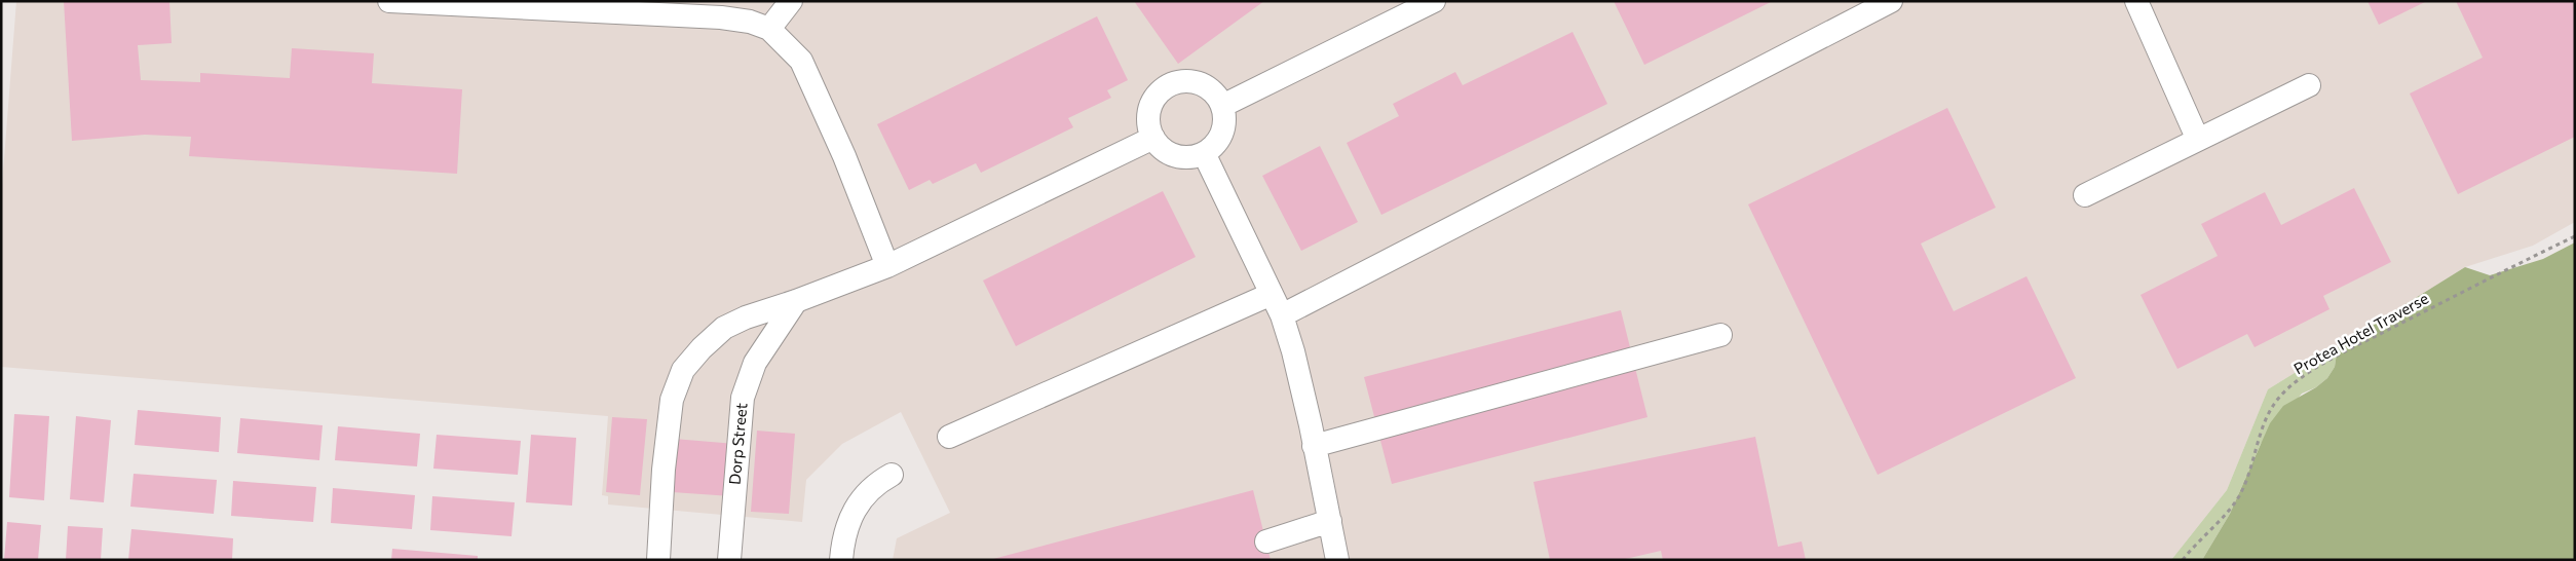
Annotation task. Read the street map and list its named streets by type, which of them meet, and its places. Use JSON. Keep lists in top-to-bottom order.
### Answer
{
  "streets": {
    "lane": ["Dorp Street"],
    "path": ["Protea Hotel Traverse"]
  }
}
